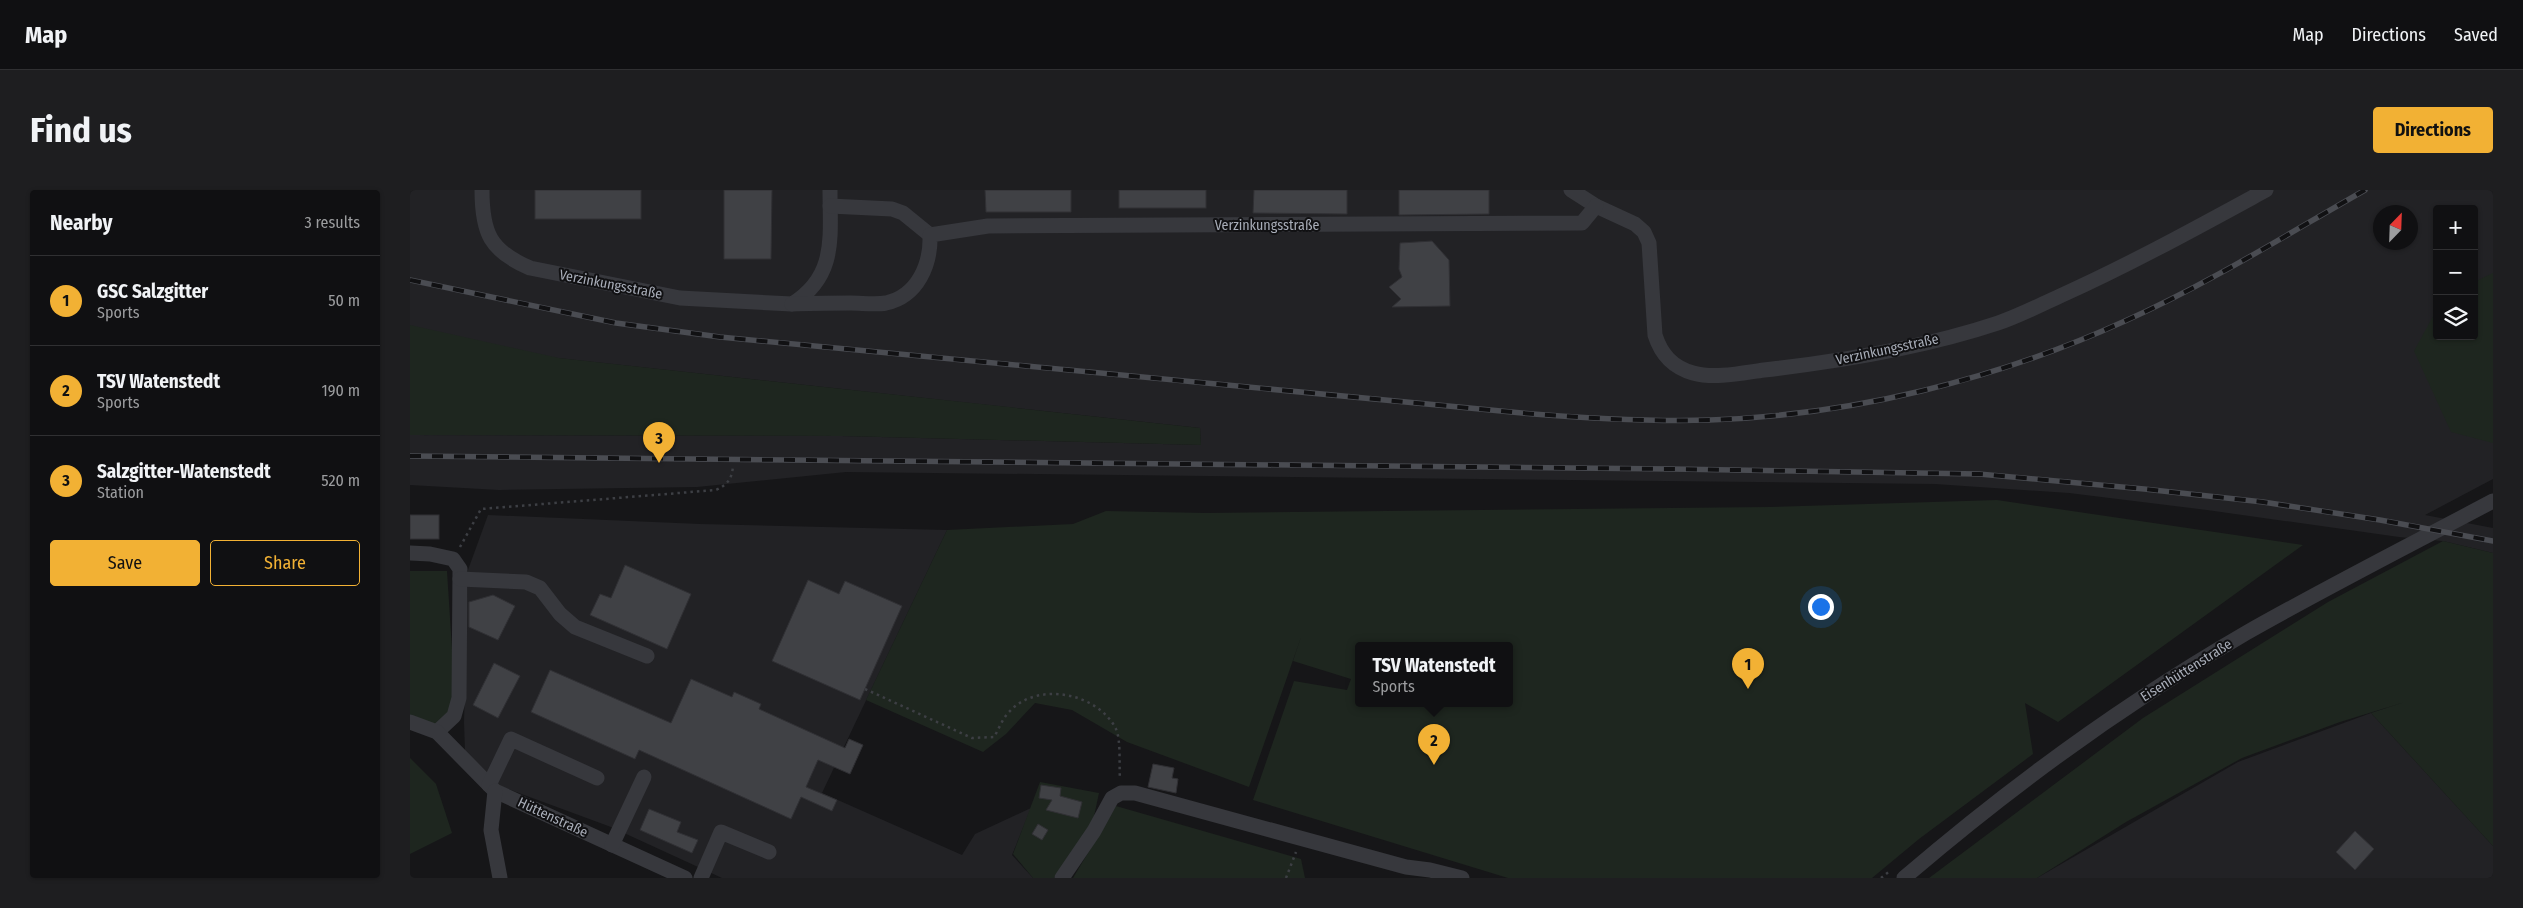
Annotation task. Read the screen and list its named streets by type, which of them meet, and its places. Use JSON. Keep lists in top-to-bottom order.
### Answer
{
  "streets": {
    "street": ["Verzinkungsstraße", "Eisenhüttenstraße", "Hüttenstraße"]
  },
  "north": "top right",
  "page": {
    "header": "Map",
    "nav": ["Map", "Directions", "Saved"],
    "buttons": [
      "Directions",
      ["Save", "Share"]
    ],
    "title": "Find us",
    "heading": ["Nearby", "3 results"],
    "map_buttons": ["+", "−"],
    "list": [
      {
        "mark": "1",
        "name": "GSC Salzgitter",
        "note": "Sports",
        "value": "50 m"
      },
      {
        "mark": "2",
        "name": "TSV Watenstedt",
        "note": "Sports",
        "value": "190 m"
      },
      {
        "mark": "3",
        "name": "Salzgitter-Watenstedt",
        "note": "Station",
        "value": "520 m"
      }
    ],
    "pins": ["3", "1", "2"],
    "popup": ["TSV Watenstedt", "Sports"]
  }
}
